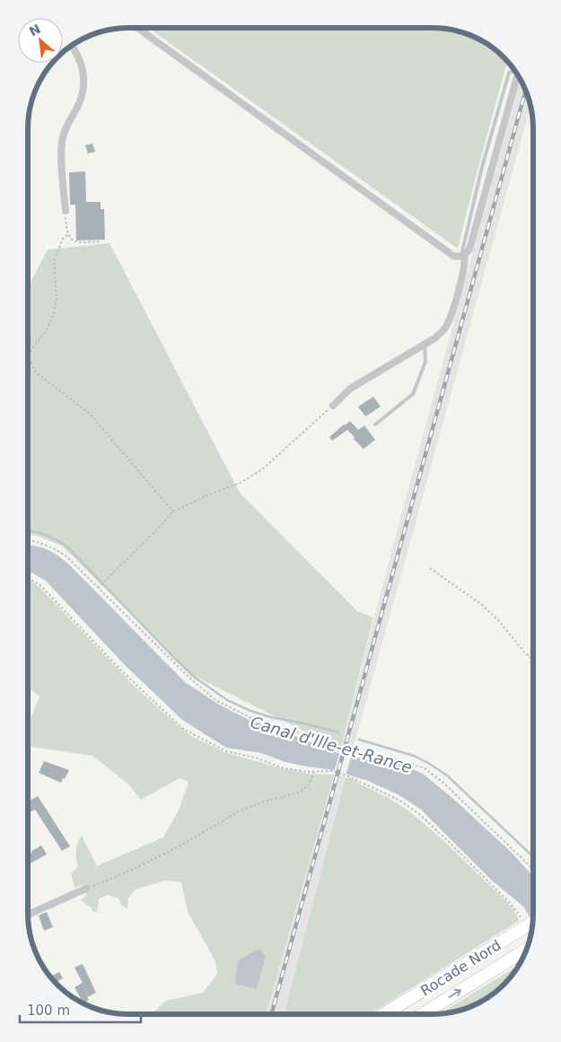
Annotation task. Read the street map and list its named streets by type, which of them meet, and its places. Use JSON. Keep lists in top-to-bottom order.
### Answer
{
  "streets": {
    "highway": ["Rocade Nord"]
  },
  "water": ["Canal d'Ille-et-Rance"],
  "scale_bar": "100 m",
  "north": "top left"
}
